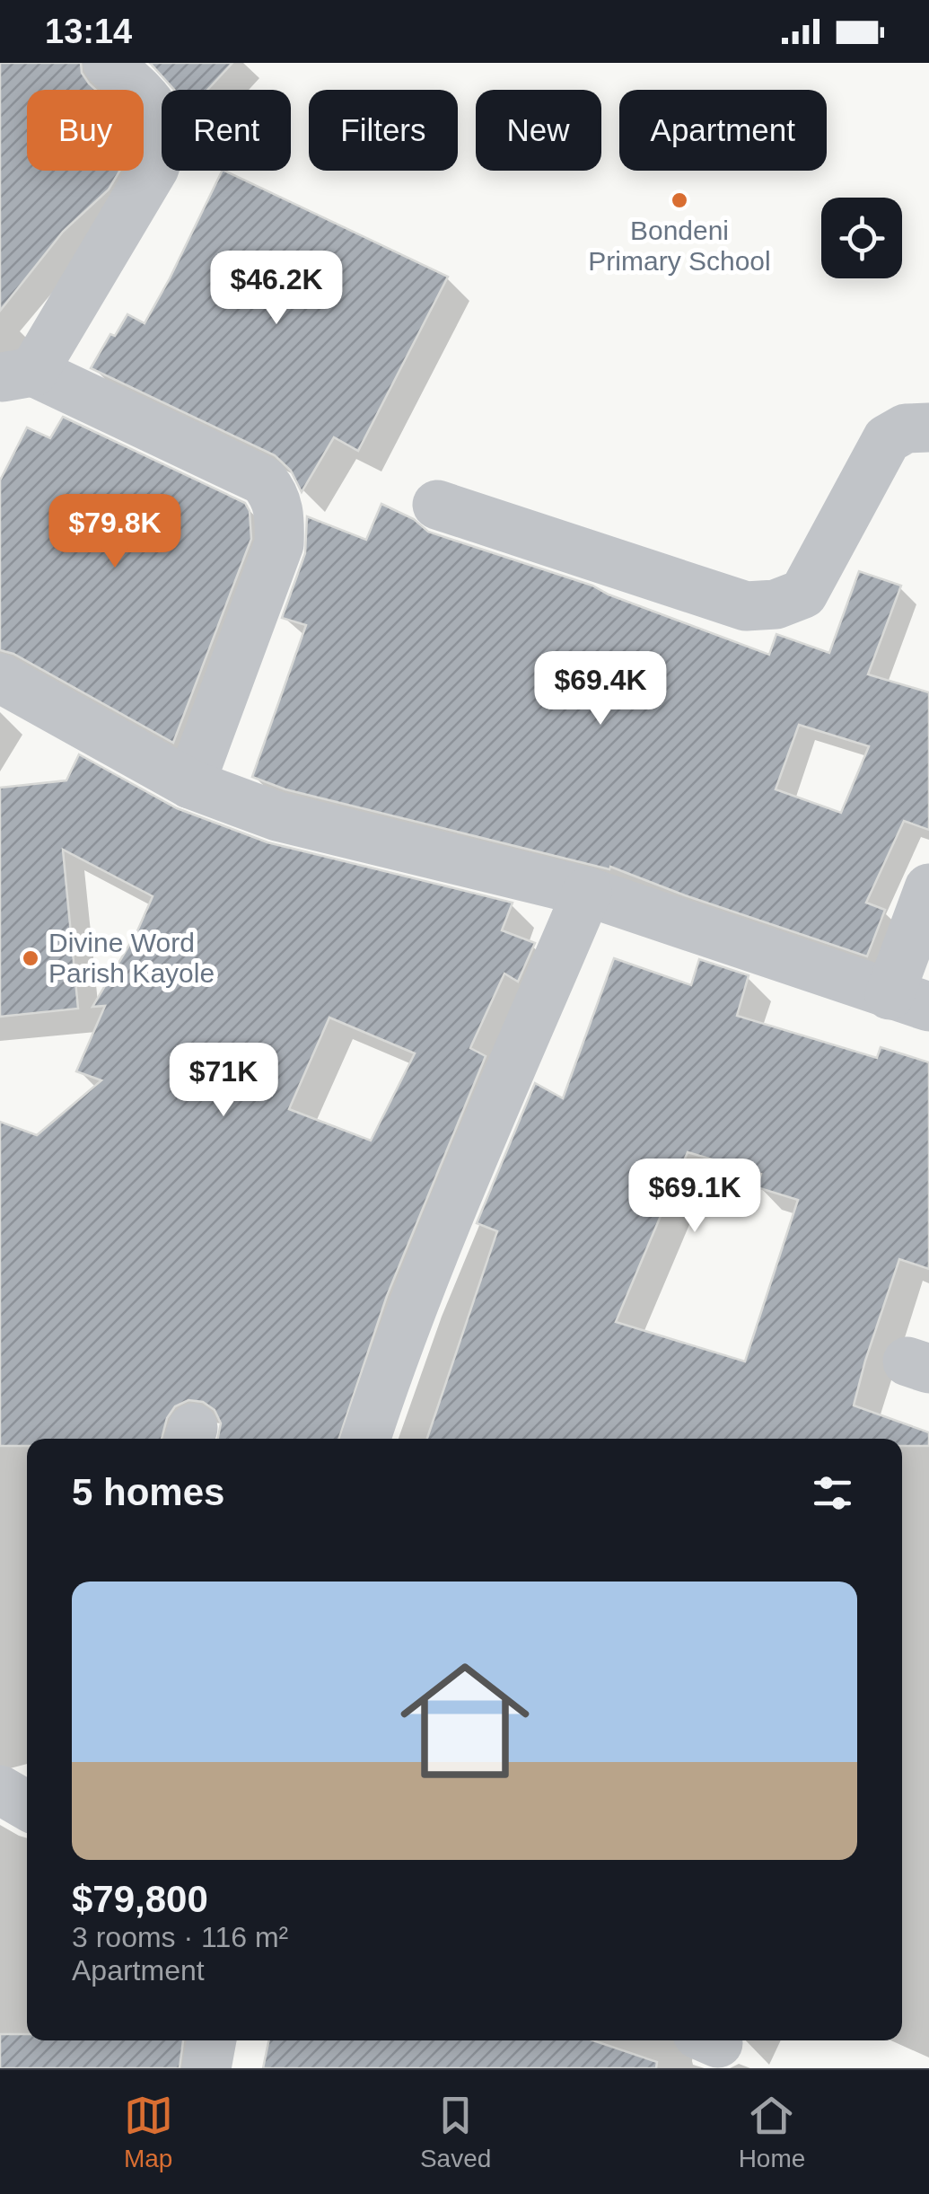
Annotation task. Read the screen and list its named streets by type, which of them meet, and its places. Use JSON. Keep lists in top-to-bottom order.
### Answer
{
  "places": ["Bondeni Primary School", "Divine Word Parish Kayole"],
  "page": {
    "status": "13:14",
    "chip": [
      "Buy",
      "Rent",
      "Filters",
      "New",
      "Apartment"
    ],
    "price": [
      "$46.2K",
      "$79.8K",
      "$69.4K",
      "$71K",
      "$69.1K"
    ],
    "heading": "5 homes",
    "list": [
      {
        "name": "$79,800",
        "note": "3 rooms · 116 m² · Apartment"
      }
    ],
    "tabs": ["Map", "Saved", "Home"]
  }
}
